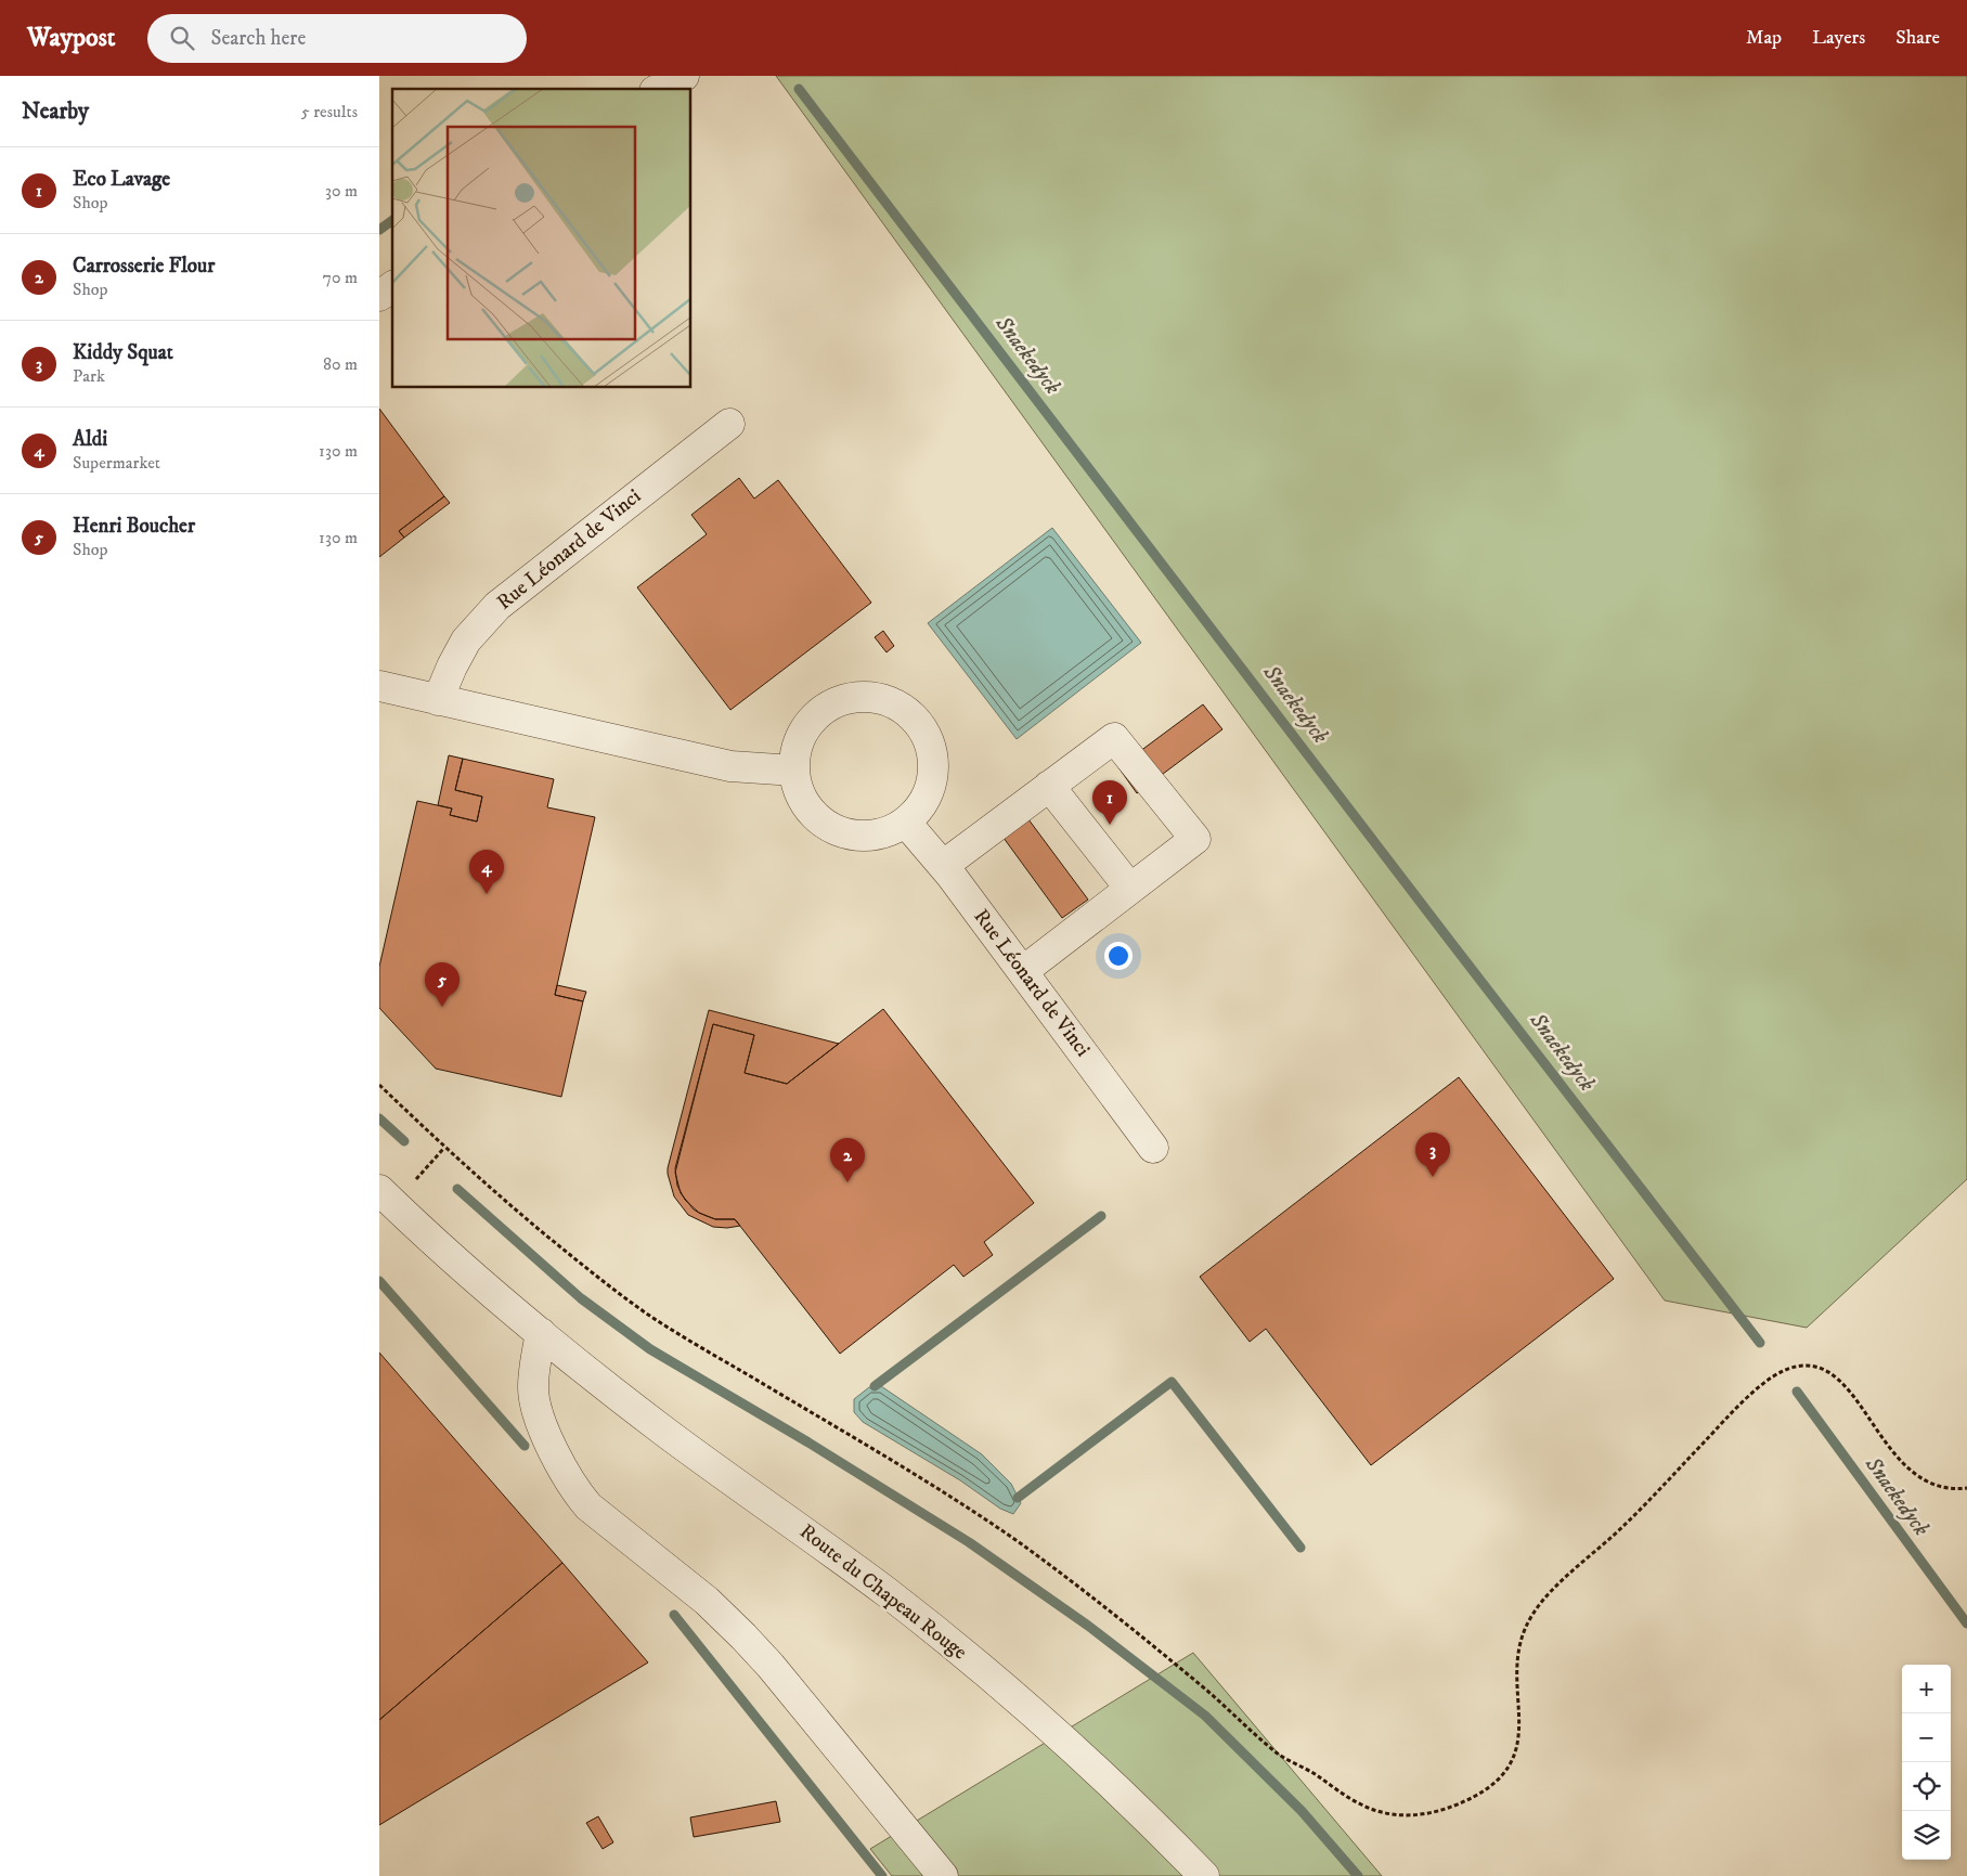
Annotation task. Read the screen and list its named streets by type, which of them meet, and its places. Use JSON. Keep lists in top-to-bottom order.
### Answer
{
  "streets": {
    "street": ["Rue Léonard de Vinci", "Route du Chapeau Rouge"]
  },
  "water": ["Snaekedyck"],
  "page": {
    "header": "Waypost",
    "search": "Search here",
    "nav": ["Map", "Layers", "Share"],
    "heading": ["Nearby", "5 results"],
    "list": [
      {
        "mark": "1",
        "name": "Eco Lavage",
        "note": "Shop",
        "value": "30 m"
      },
      {
        "mark": "2",
        "name": "Carrosserie Flour",
        "note": "Shop",
        "value": "70 m"
      },
      {
        "mark": "3",
        "name": "Kiddy Squat",
        "note": "Park",
        "value": "80 m"
      },
      {
        "mark": "4",
        "name": "Aldi",
        "note": "Supermarket",
        "value": "130 m"
      },
      {
        "mark": "5",
        "name": "Henri Boucher",
        "note": "Shop",
        "value": "130 m"
      }
    ],
    "pins": [
      "1",
      "4",
      "5",
      "3",
      "2"
    ],
    "map_buttons": ["+", "−"]
  }
}
